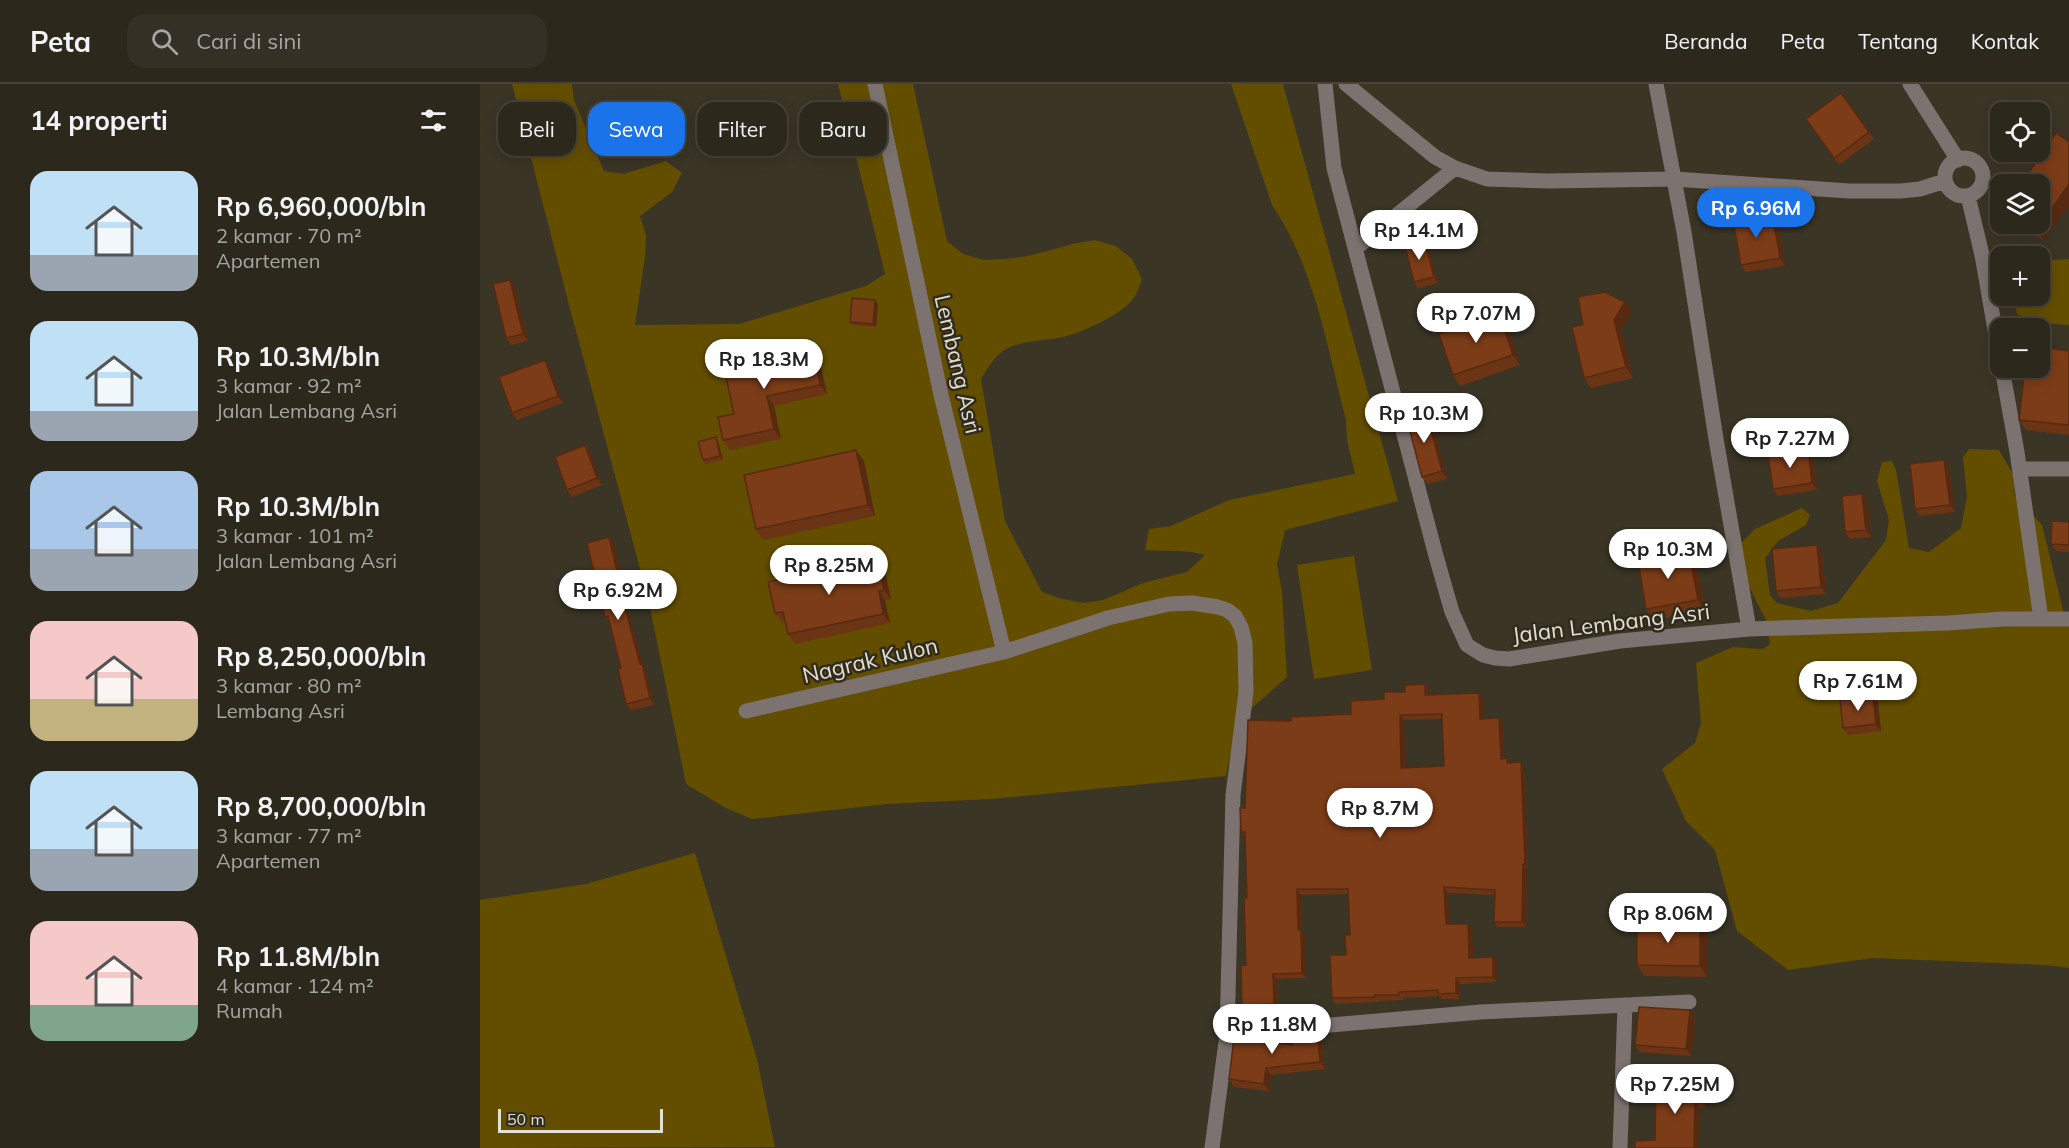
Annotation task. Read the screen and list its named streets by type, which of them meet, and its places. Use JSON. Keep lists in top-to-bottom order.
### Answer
{
  "streets": {
    "street": ["Lembang Asri", "Jalan Lembang Asri", "Nagrak Kulon"]
  },
  "crossings": [
    ["Lembang Asri", "Nagrak Kulon"]
  ],
  "scale_bar": "50 m",
  "page": {
    "header": "Peta",
    "search": "Cari di sini",
    "nav": [
      "Beranda",
      "Peta",
      "Tentang",
      "Kontak"
    ],
    "heading": "14 properti",
    "map_buttons": ["+", "−"],
    "chip": [
      "Beli",
      "Sewa",
      "Filter",
      "Baru"
    ],
    "list": [
      {
        "name": "Rp 6,960,000/bln",
        "note": "2 kamar · 70 m² · Apartemen"
      },
      {
        "name": "Rp 10.3M/bln",
        "note": "3 kamar · 92 m² · Jalan Lembang Asri"
      },
      {
        "name": "Rp 10.3M/bln",
        "note": "3 kamar · 101 m² · Jalan Lembang Asri"
      },
      {
        "name": "Rp 8,250,000/bln",
        "note": "3 kamar · 80 m² · Lembang Asri"
      },
      {
        "name": "Rp 8,700,000/bln",
        "note": "3 kamar · 77 m² · Apartemen"
      },
      {
        "name": "Rp 11.8M/bln",
        "note": "4 kamar · 124 m² · Rumah"
      }
    ],
    "price": [
      "Rp 6.96M",
      "Rp 14.1M",
      "Rp 7.07M",
      "Rp 18.3M",
      "Rp 10.3M",
      "Rp 7.27M",
      "Rp 10.3M",
      "Rp 8.25M",
      "Rp 6.92M",
      "Rp 7.61M",
      "Rp 8.7M",
      "Rp 8.06M",
      "Rp 11.8M",
      "Rp 7.25M"
    ],
    "scale": "50 m"
  }
}
